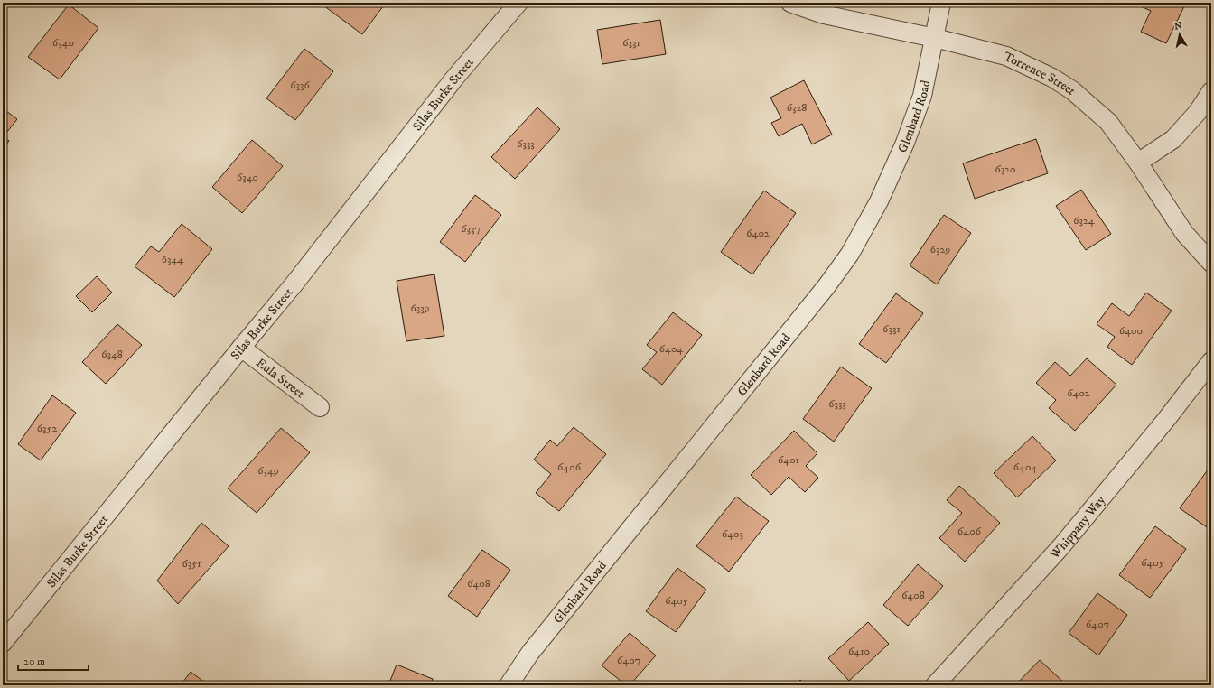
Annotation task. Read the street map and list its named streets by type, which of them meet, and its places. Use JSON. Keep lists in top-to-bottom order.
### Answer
{
  "streets": {
    "street": [
      "Torrence Street",
      "Silas Burke Street",
      "Glenbard Road",
      "Eula Street",
      "Whippany Way"
    ]
  },
  "crossings": [
    ["Torrence Street", "Glenbard Road"],
    ["Silas Burke Street", "Eula Street"]
  ],
  "house_numbers": [
    "6340",
    "6331",
    "6336",
    "6328",
    "6333",
    "6320",
    "6340",
    "6324",
    "6337",
    "6402",
    "6329",
    "6344",
    "6339",
    "6331",
    "6400",
    "6404",
    "6348",
    "6402",
    "6333",
    "6352",
    "6401",
    "6406",
    "6404",
    "6349",
    "6406",
    "6403",
    "6405",
    "6351",
    "6408",
    "6408",
    "6405",
    "6407",
    "6410",
    "6407"
  ],
  "scale_bar": "20 m",
  "north": "top"
}
